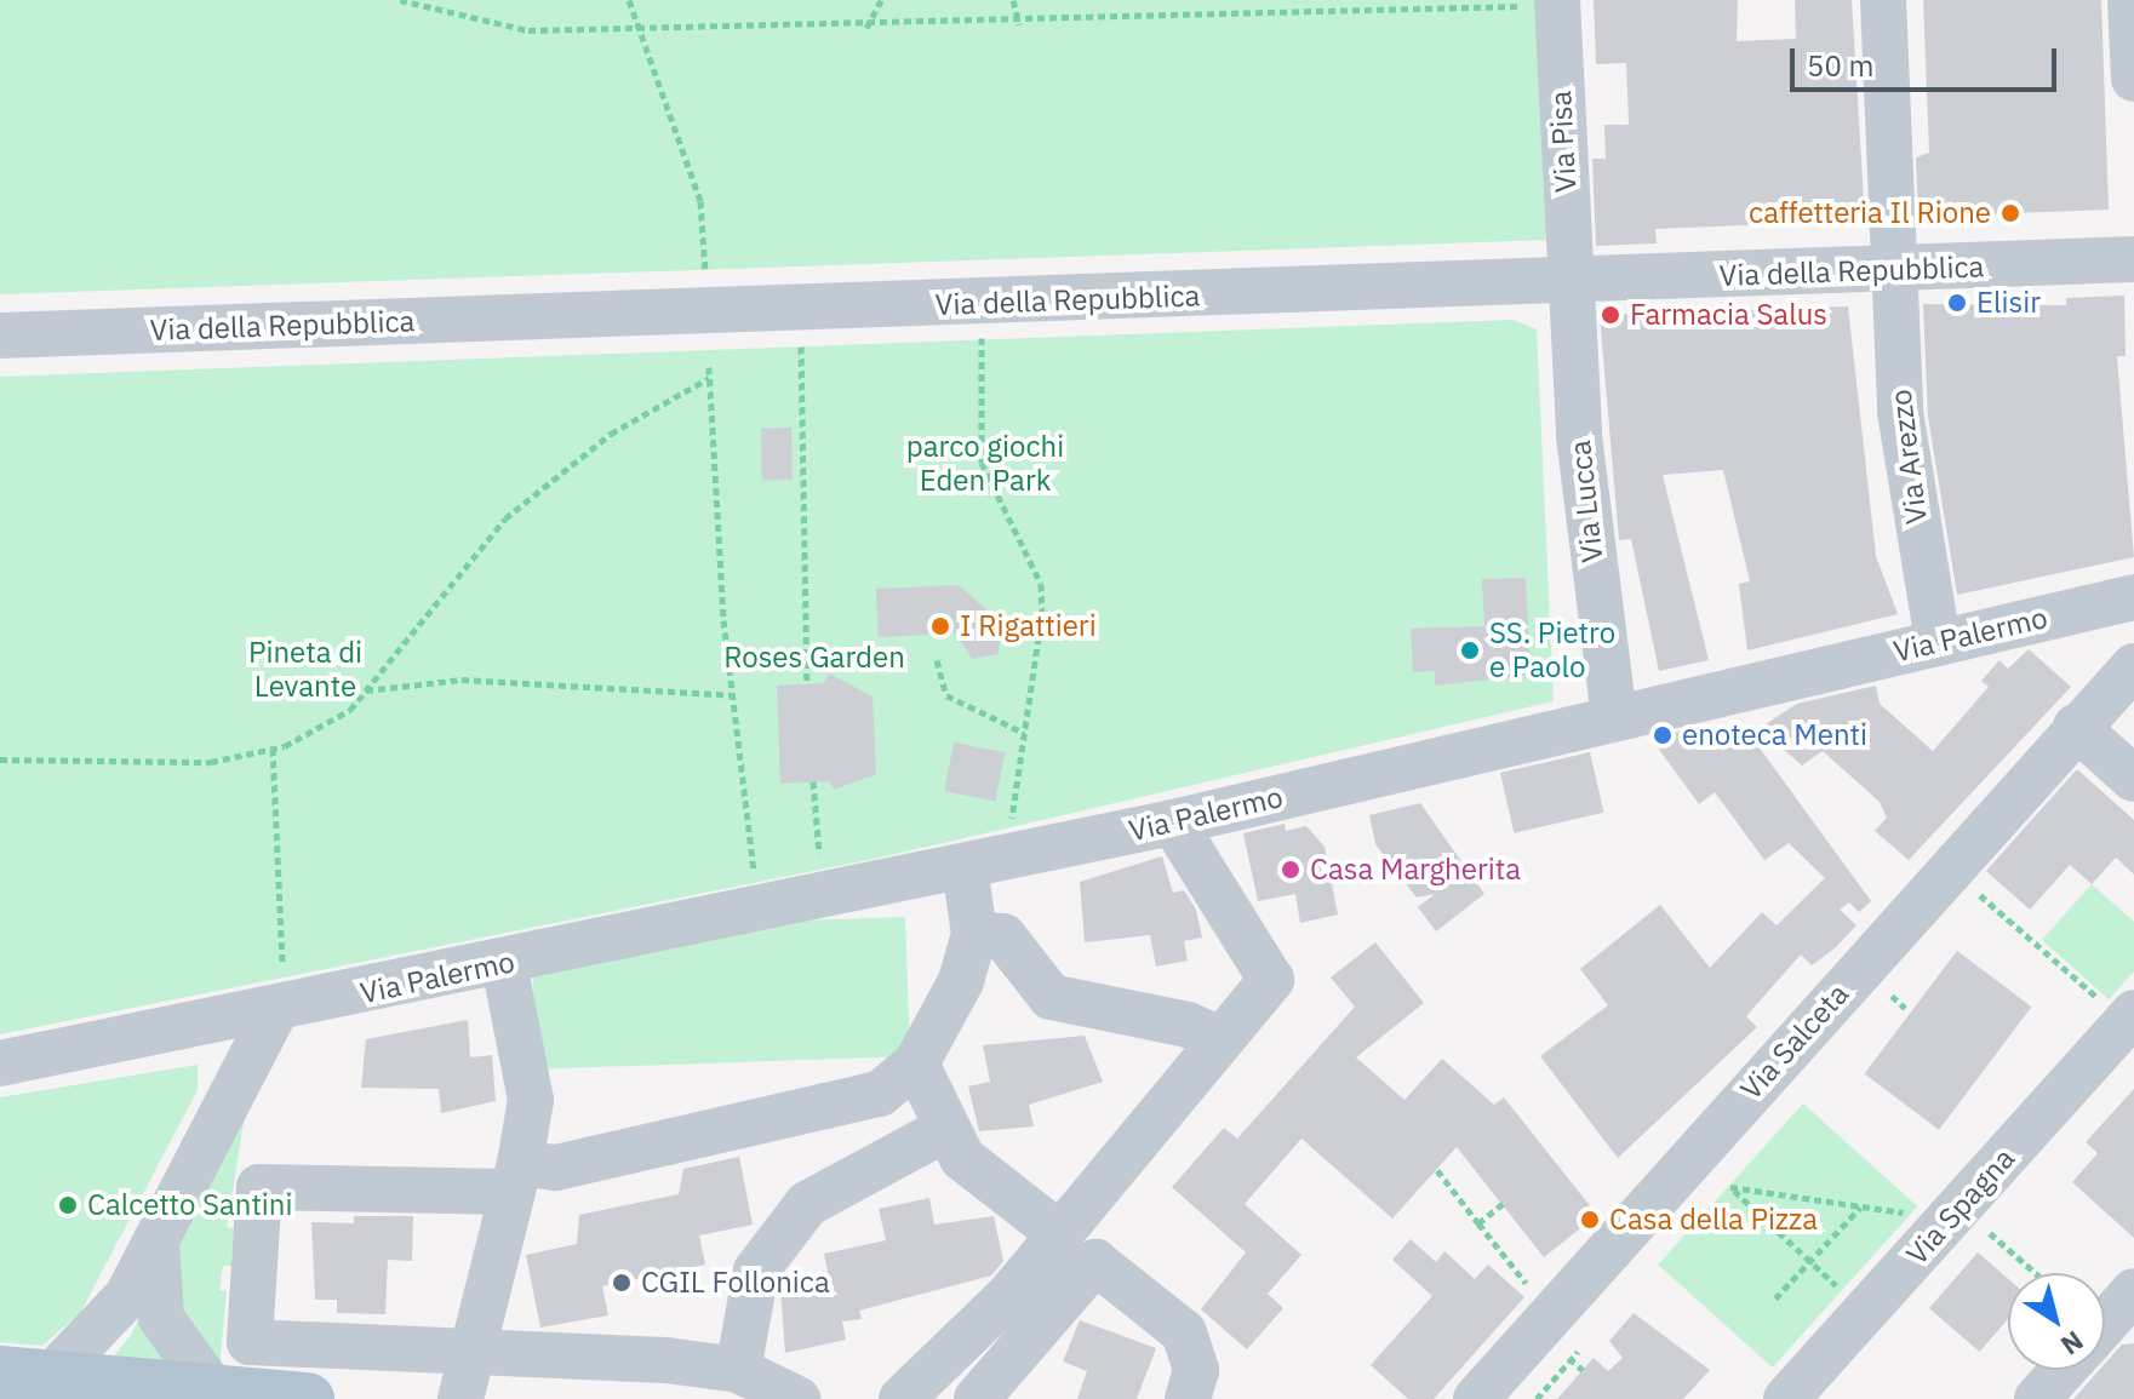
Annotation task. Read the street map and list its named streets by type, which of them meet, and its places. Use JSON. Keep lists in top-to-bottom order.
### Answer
{
  "streets": {
    "street": [
      "Via Pisa",
      "Via della Repubblica",
      "Via Arezzo",
      "Via Lucca",
      "Via Palermo",
      "Via Salceta",
      "Via Spagna"
    ]
  },
  "crossings": [
    ["Via Pisa", "Via della Repubblica"],
    ["Via Pisa", "Via Lucca"],
    ["Via della Repubblica", "Via Arezzo"],
    ["Via della Repubblica", "Via Lucca"],
    ["Via Arezzo", "Via Palermo"],
    ["Via Lucca", "Via Palermo"],
    ["Via Palermo", "Via Salceta"]
  ],
  "parks": ["parco giochi Eden Park", "Pineta di Levante", "Roses Garden"],
  "places": [
    "caffetteria Il Rione",
    "Elisir",
    "Farmacia Salus",
    "I Rigattieri",
    "SS. Pietro e Paolo",
    "enoteca Menti",
    "Casa Margherita",
    "Calcetto Santini",
    "Casa della Pizza",
    "CGIL Follonica"
  ],
  "scale_bar": "50 m",
  "north": "bottom right"
}
